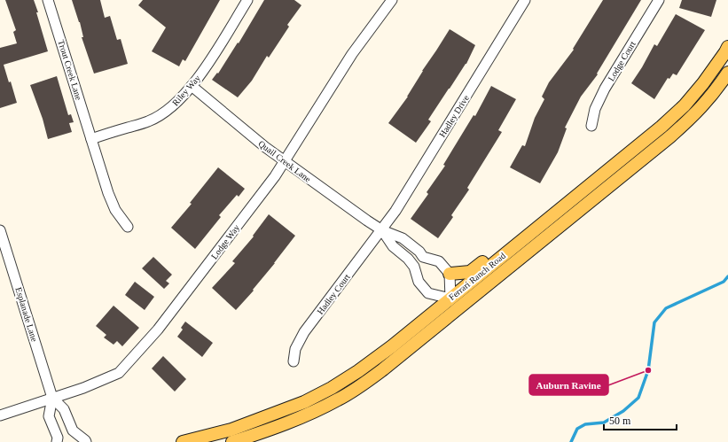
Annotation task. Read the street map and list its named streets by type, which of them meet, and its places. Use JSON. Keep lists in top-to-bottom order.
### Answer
{
  "streets": {
    "main road": ["Ferrari Ranch Road"],
    "street": [
      "Lodge Court",
      "Trout Creek Lane",
      "Riley Way",
      "Hadley Drive",
      "Quail Creek Lane",
      "Lodge Way",
      "Hadley Court",
      "Esplanade Lane"
    ]
  },
  "crossings": [
    ["Trout Creek Lane", "Riley Way"],
    ["Riley Way", "Quail Creek Lane"],
    ["Hadley Drive", "Quail Creek Lane"],
    ["Hadley Drive", "Hadley Court"],
    ["Quail Creek Lane", "Lodge Way"],
    ["Quail Creek Lane", "Hadley Court"],
    ["Lodge Way", "Esplanade Lane"]
  ],
  "places": ["Auburn Ravine"],
  "scale_bar": "50 m"
}
